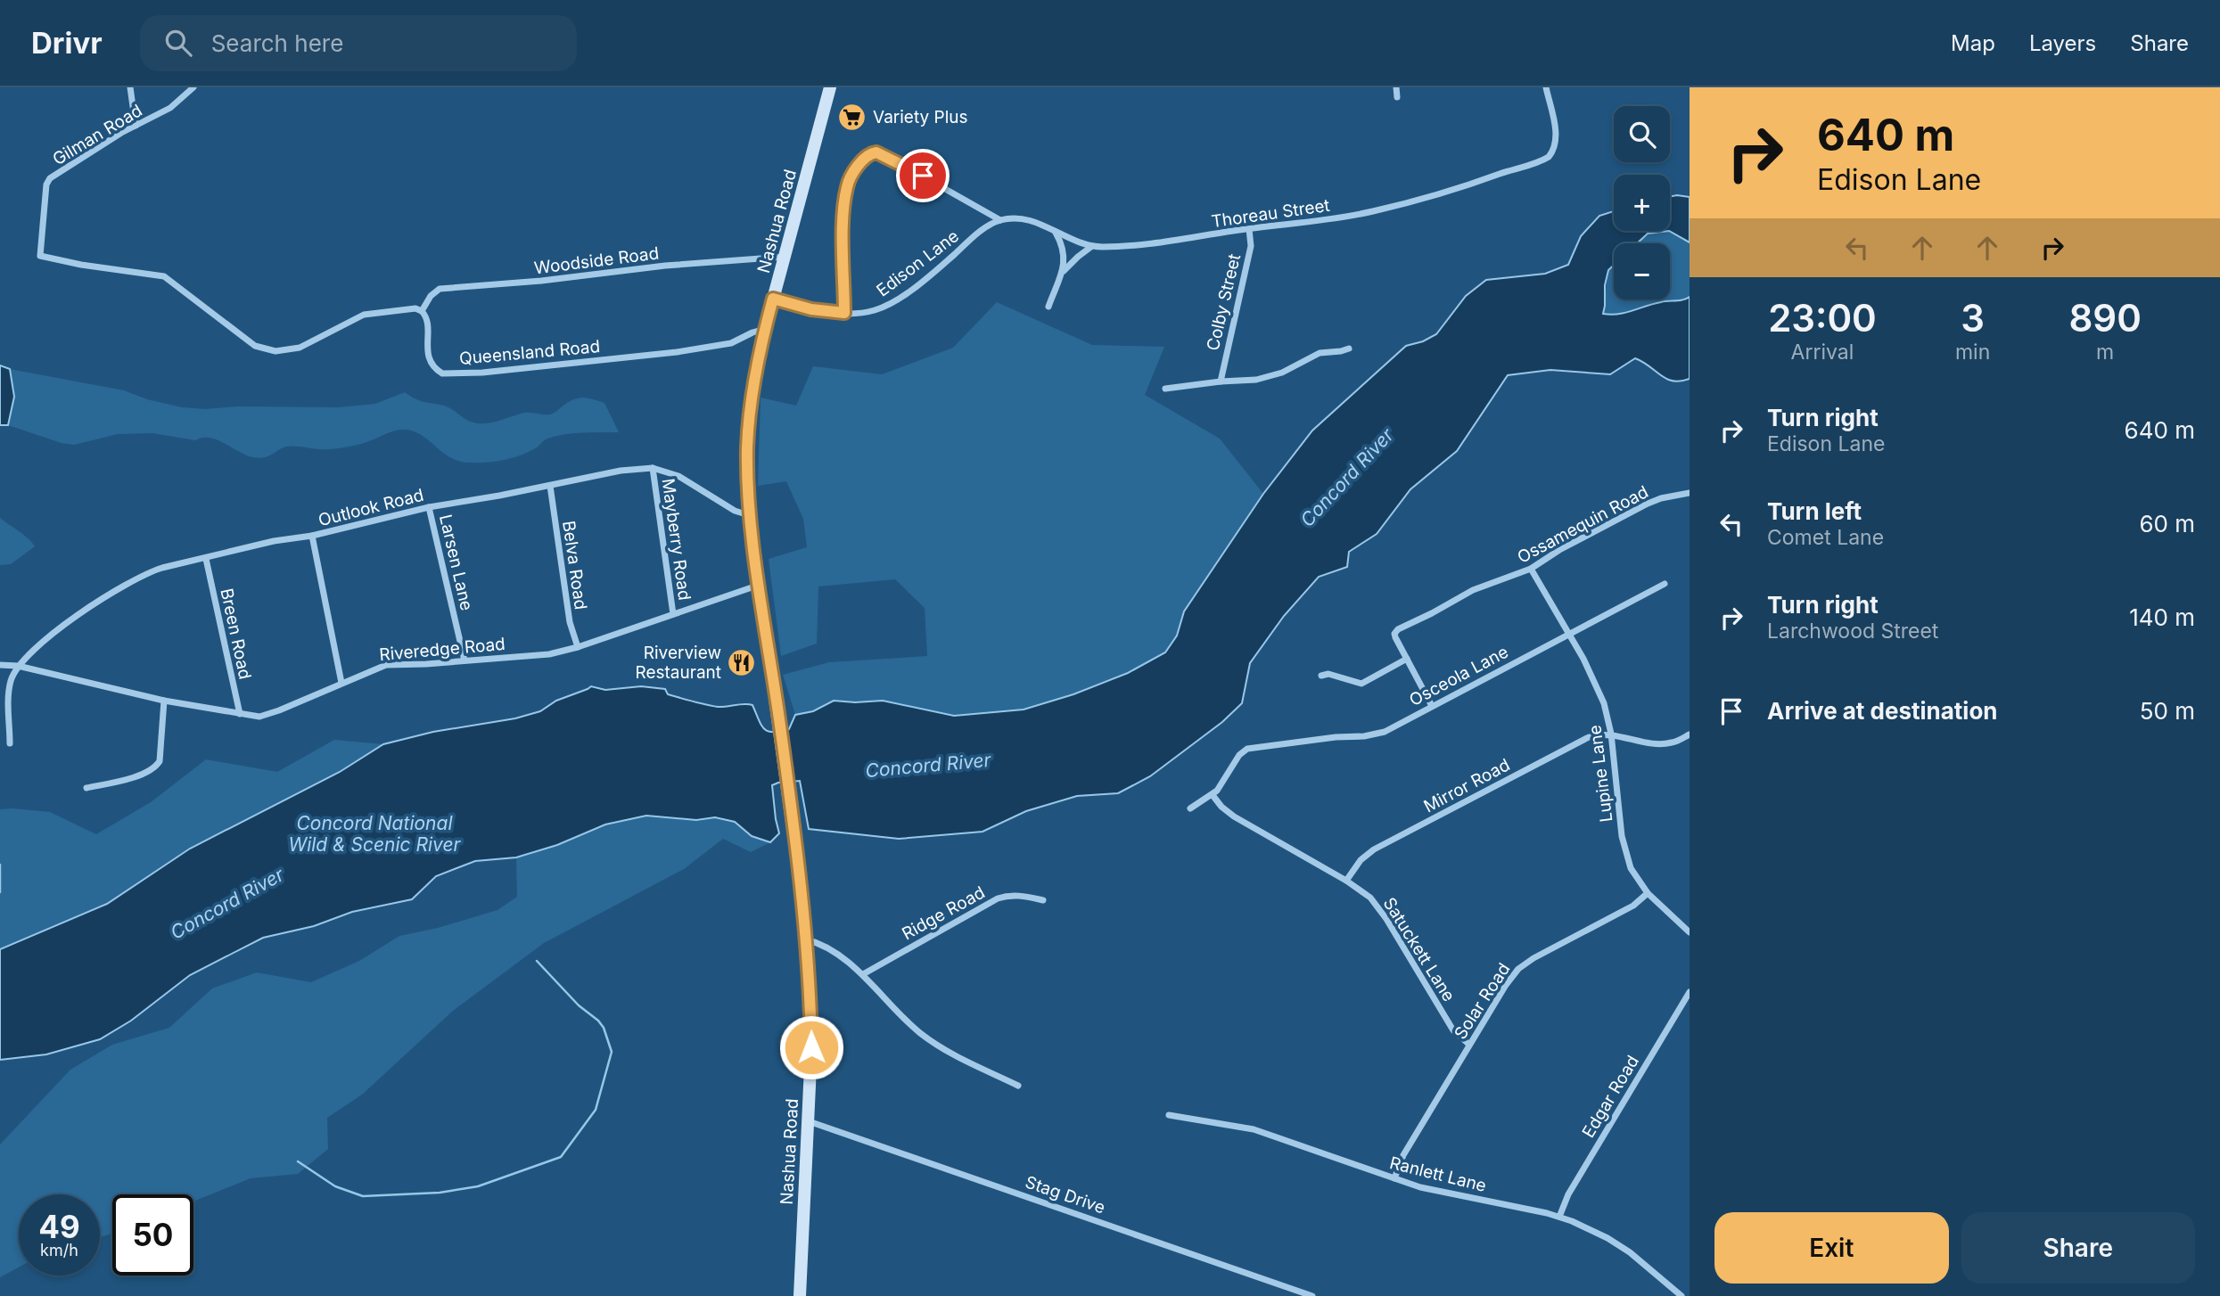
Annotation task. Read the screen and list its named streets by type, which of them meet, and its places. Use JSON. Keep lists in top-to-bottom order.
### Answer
{
  "streets": {
    "main road": ["Nashua Road"],
    "street": [
      "Gilman Road",
      "Thoreau Street",
      "Woodside Road",
      "Edison Lane",
      "Colby Street",
      "Queensland Road",
      "Outlook Road",
      "Ossamequin Road",
      "Mayberry Road",
      "Larsen Lane",
      "Belva Road",
      "Breen Road",
      "Riveredge Road",
      "Osceola Lane",
      "Lupine Lane",
      "Mirror Road",
      "Ridge Road",
      "Satuckett Lane",
      "Solar Road",
      "Edgar Road",
      "Ranlett Lane",
      "Stag Drive"
    ]
  },
  "crossings": [
    ["Gilman Road", "Woodside Road"],
    ["Gilman Road", "Queensland Road"],
    ["Thoreau Street", "Edison Lane"],
    ["Thoreau Street", "Colby Street"],
    ["Nashua Road", "Woodside Road"],
    ["Nashua Road", "Edison Lane"],
    ["Nashua Road", "Queensland Road"],
    ["Nashua Road", "Outlook Road"],
    ["Nashua Road", "Riveredge Road"],
    ["Nashua Road", "Stag Drive"],
    ["Woodside Road", "Queensland Road"],
    ["Outlook Road", "Mayberry Road"],
    ["Outlook Road", "Larsen Lane"],
    ["Outlook Road", "Belva Road"],
    ["Outlook Road", "Breen Road"],
    ["Outlook Road", "Riveredge Road"],
    ["Ossamequin Road", "Lupine Lane"],
    ["Mayberry Road", "Riveredge Road"],
    ["Larsen Lane", "Riveredge Road"],
    ["Belva Road", "Riveredge Road"],
    ["Breen Road", "Riveredge Road"],
    ["Osceola Lane", "Lupine Lane"],
    ["Osceola Lane", "Satuckett Lane"],
    ["Lupine Lane", "Mirror Road"],
    ["Lupine Lane", "Solar Road"],
    ["Mirror Road", "Satuckett Lane"],
    ["Satuckett Lane", "Solar Road"],
    ["Solar Road", "Ranlett Lane"],
    ["Edgar Road", "Ranlett Lane"]
  ],
  "water": ["Concord River", "Concord National Wild & Scenic River"],
  "places": {
    "supermarket": ["Variety Plus"],
    "restaurant": ["Riverview Restaurant"]
  },
  "page": {
    "header": "Drivr",
    "search": "Search here",
    "nav": ["Map", "Layers", "Share"],
    "turn": ["640 m", "Edison Lane"],
    "map_buttons": ["+", "−"],
    "eta": [
      "23:00",
      "Arrival",
      "3",
      "min",
      "890",
      "m"
    ],
    "list": [
      {
        "name": "Turn right",
        "note": "Edison Lane",
        "value": "640 m"
      },
      {
        "name": "Turn left",
        "note": "Comet Lane",
        "value": "60 m"
      },
      {
        "name": "Turn right",
        "note": "Larchwood Street",
        "value": "140 m"
      },
      {
        "name": "Arrive at destination",
        "value": "50 m"
      }
    ],
    "speed": "49 km/h",
    "limit": "50",
    "buttons": ["Exit", "Share"]
  }
}
